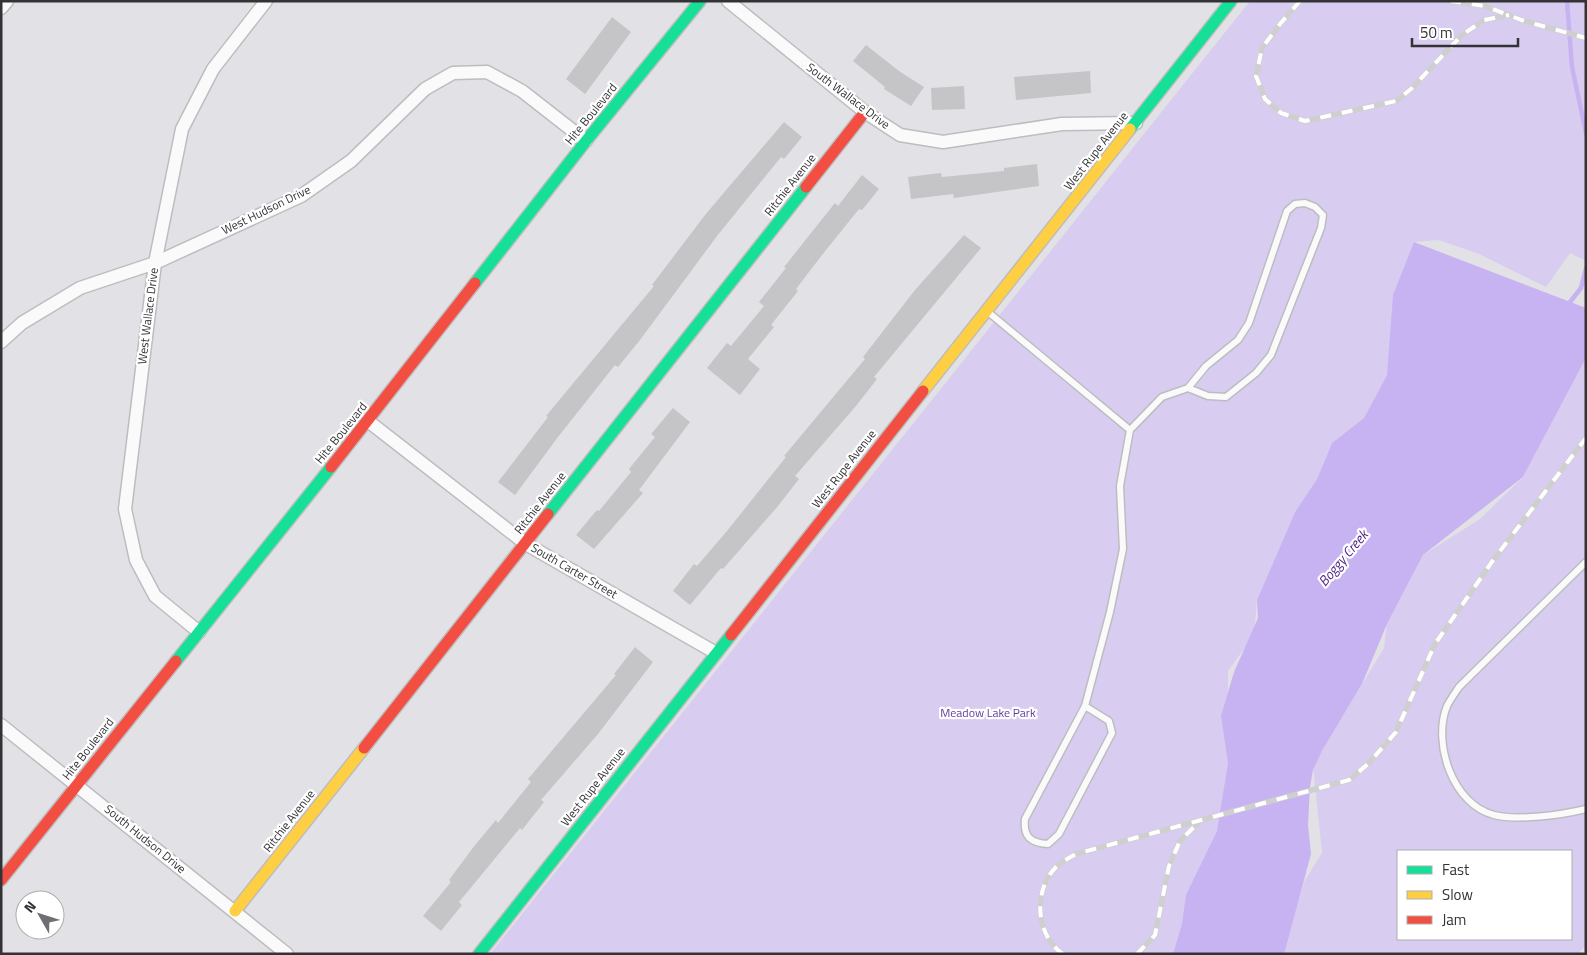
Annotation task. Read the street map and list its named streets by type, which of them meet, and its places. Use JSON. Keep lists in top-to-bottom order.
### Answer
{
  "streets": {
    "street": [
      "South Wallace Drive",
      "Hite Boulevard",
      "West Rupe Avenue",
      "Ritchie Avenue",
      "West Hudson Drive",
      "West Wallace Drive",
      "South Carter Street",
      "South Hudson Drive"
    ]
  },
  "crossings": [
    ["South Wallace Drive", "West Rupe Avenue"],
    ["South Wallace Drive", "Ritchie Avenue"],
    ["Hite Boulevard", "West Hudson Drive"],
    ["Hite Boulevard", "West Wallace Drive"],
    ["Hite Boulevard", "South Carter Street"],
    ["Hite Boulevard", "South Hudson Drive"],
    ["West Rupe Avenue", "South Carter Street"],
    ["Ritchie Avenue", "South Carter Street"],
    ["Ritchie Avenue", "South Hudson Drive"],
    ["West Hudson Drive", "West Wallace Drive"]
  ],
  "water": ["Boggy Creek"],
  "parks": ["Meadow Lake Park"],
  "legend": ["Fast", "Slow", "Jam"],
  "scale_bar": "50 m",
  "north": "top left"
}
